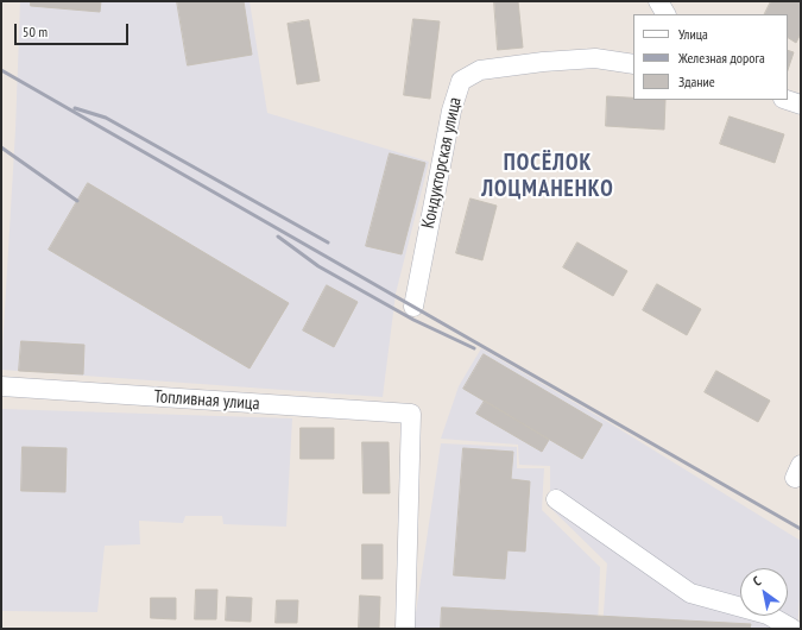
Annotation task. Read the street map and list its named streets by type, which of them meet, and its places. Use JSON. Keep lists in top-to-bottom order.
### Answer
{
  "streets": {
    "street": ["Кондукторская улица", "Топливная улица"]
  },
  "districts": ["ПОСЁЛОК ЛОЦМАНЕНКО"],
  "legend": ["Улица", "Железная дорога", "Здание"],
  "scale_bar": "50 m",
  "north": "top left"
}
